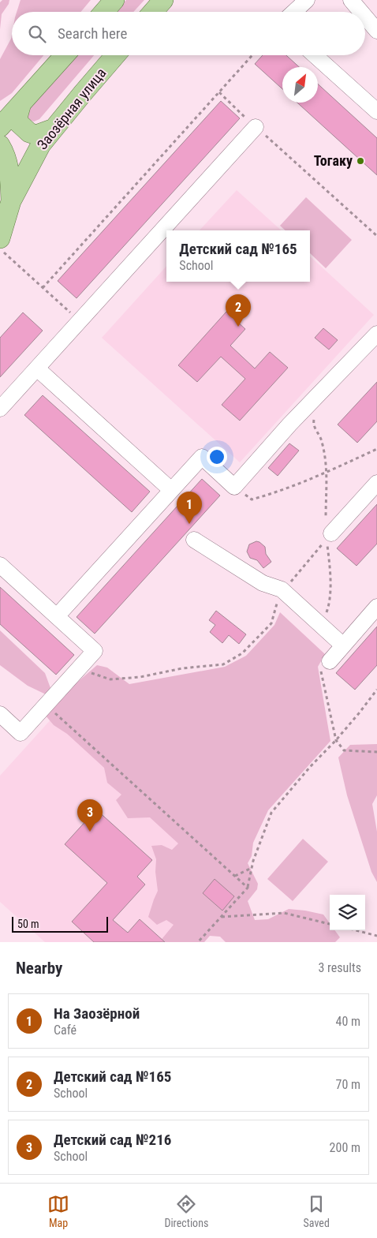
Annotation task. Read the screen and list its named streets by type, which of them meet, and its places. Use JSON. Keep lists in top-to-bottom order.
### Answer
{
  "streets": {
    "main road": ["Заозёрная улица"]
  },
  "places": ["Тогаку"],
  "scale_bar": "50 m",
  "north": "top right",
  "page": {
    "search": "Search here",
    "popup": ["Детский сад №165", "School"],
    "pins": ["2", "1", "3"],
    "scale": "50 m",
    "heading": ["Nearby", "3 results"],
    "list": [
      {
        "mark": "1",
        "name": "На Заозёрной",
        "note": "Café",
        "value": "40 m"
      },
      {
        "mark": "2",
        "name": "Детский сад №165",
        "note": "School",
        "value": "70 m"
      },
      {
        "mark": "3",
        "name": "Детский сад №216",
        "note": "School",
        "value": "200 m"
      }
    ],
    "nav": ["Map", "Directions", "Saved"]
  }
}
